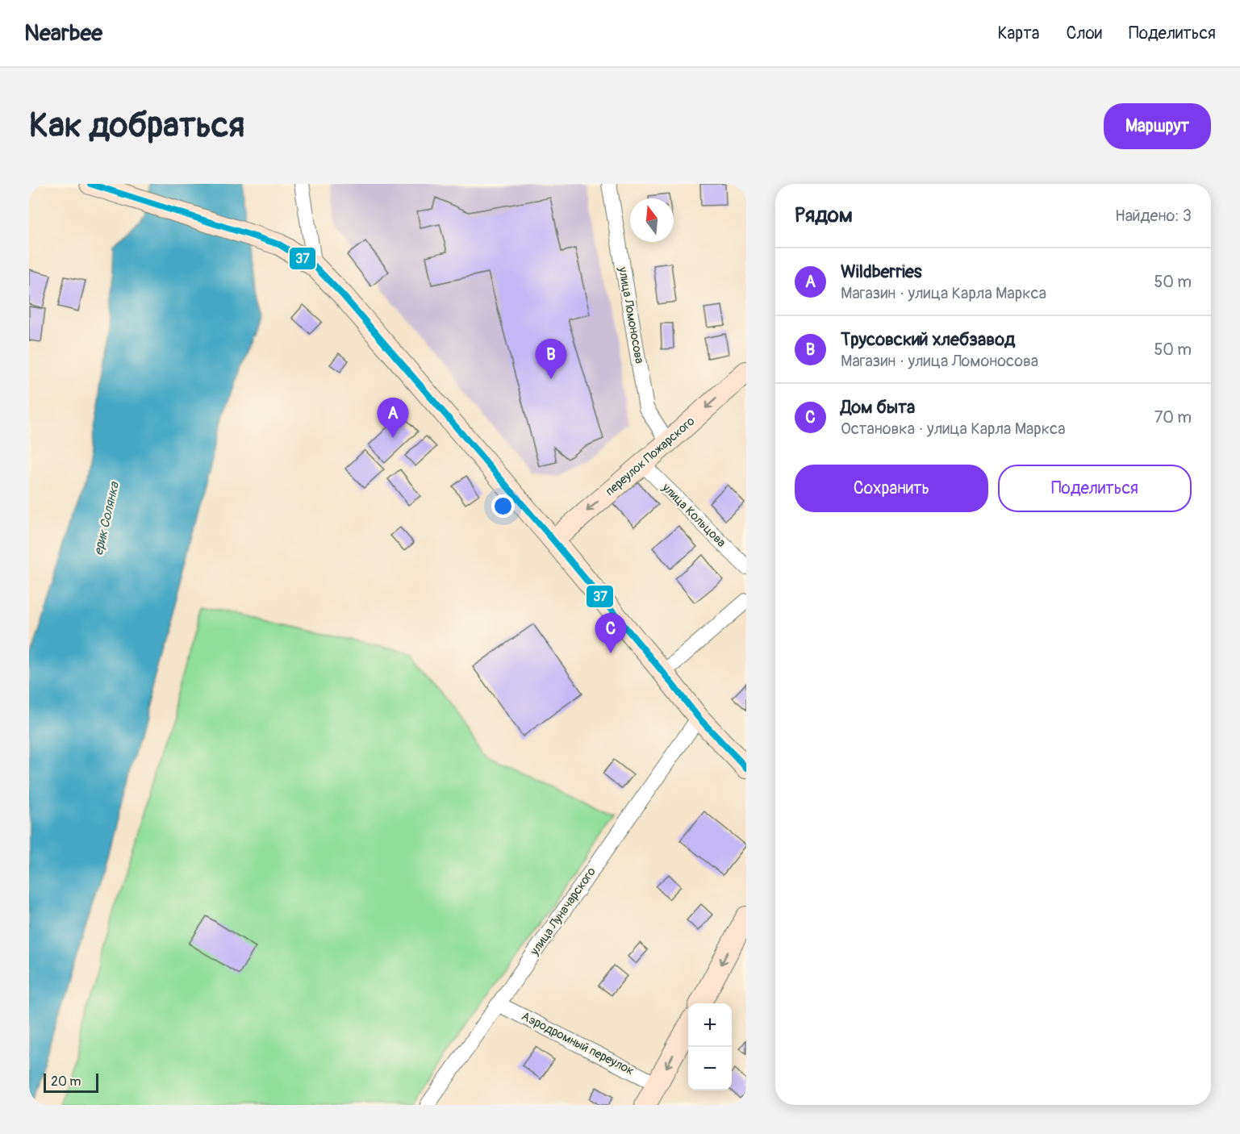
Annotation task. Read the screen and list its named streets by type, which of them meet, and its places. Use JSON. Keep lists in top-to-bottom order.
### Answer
{
  "streets": {
    "main road": ["переулок Пожарского"],
    "street": [
      "улица Ломоносова",
      "улица Кольцова",
      "улица Луначарского",
      "Аэродромный переулок"
    ]
  },
  "crossings": [
    ["улица Ломоносова", "переулок Пожарского"],
    ["переулок Пожарского", "улица Кольцова"],
    ["улица Луначарского", "Аэродромный переулок"]
  ],
  "one_way": ["переулок Пожарского"],
  "water": ["ерик Солянка"],
  "lines": ["transit line 37"],
  "scale_bar": "20 m",
  "north": "top",
  "page": {
    "header": "Nearbee",
    "nav": ["Карта", "Слои", "Поделиться"],
    "buttons": [
      "Маршрут",
      ["Сохранить", "Поделиться"]
    ],
    "title": "Как добраться",
    "heading": ["Рядом", "Найдено: 3"],
    "list": [
      {
        "mark": "A",
        "name": "Wildberries",
        "note": "Магазин · улица Карла Маркса",
        "value": "50 m"
      },
      {
        "mark": "B",
        "name": "Трусовский хлебзавод",
        "note": "Магазин · улица Ломоносова",
        "value": "50 m"
      },
      {
        "mark": "C",
        "name": "Дом быта",
        "note": "Остановка · улица Карла Маркса",
        "value": "70 m"
      }
    ],
    "pins": ["B", "A", "C"],
    "map_buttons": ["+", "−"],
    "scale": "20 m"
  }
}
